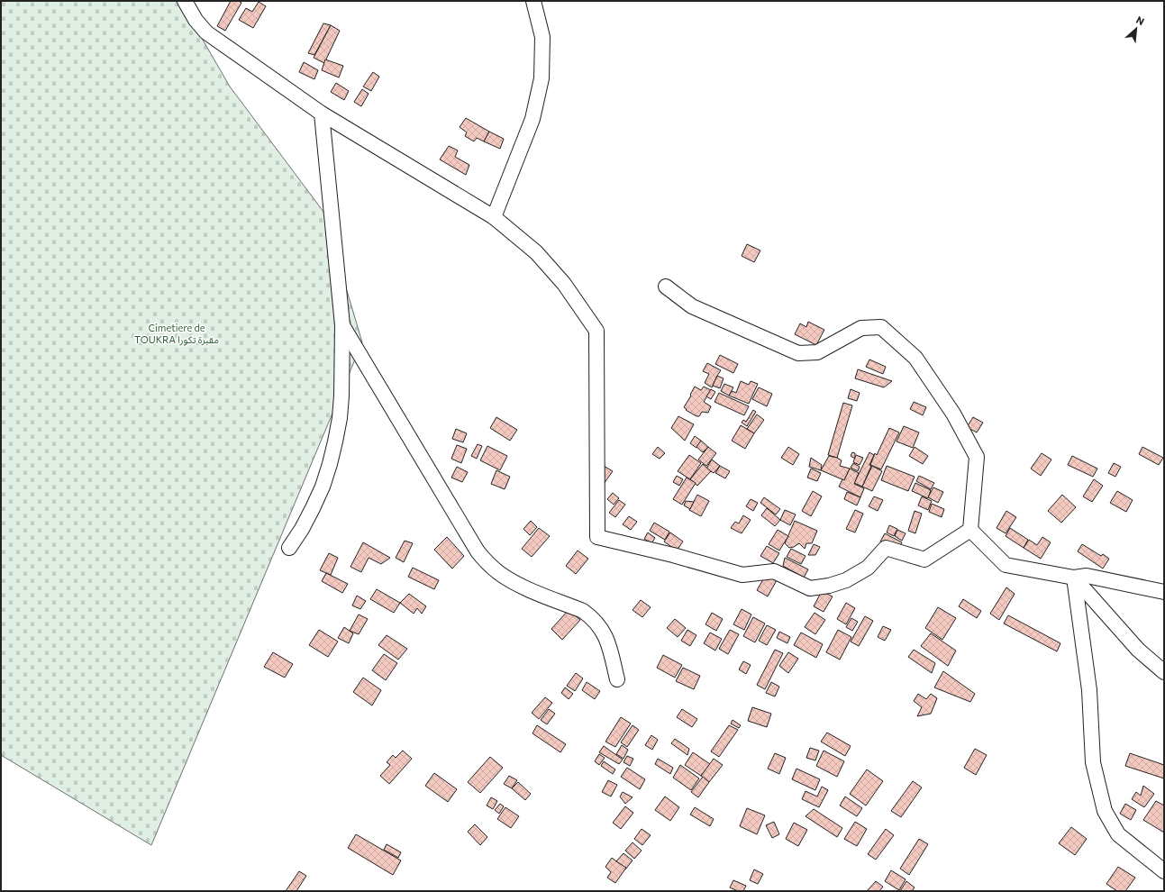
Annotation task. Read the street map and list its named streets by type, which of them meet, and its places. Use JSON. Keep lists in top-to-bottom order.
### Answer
{
  "parks": ["Cimetiere de TOUKRA مقبرة تكورا"],
  "north": "top right"
}
